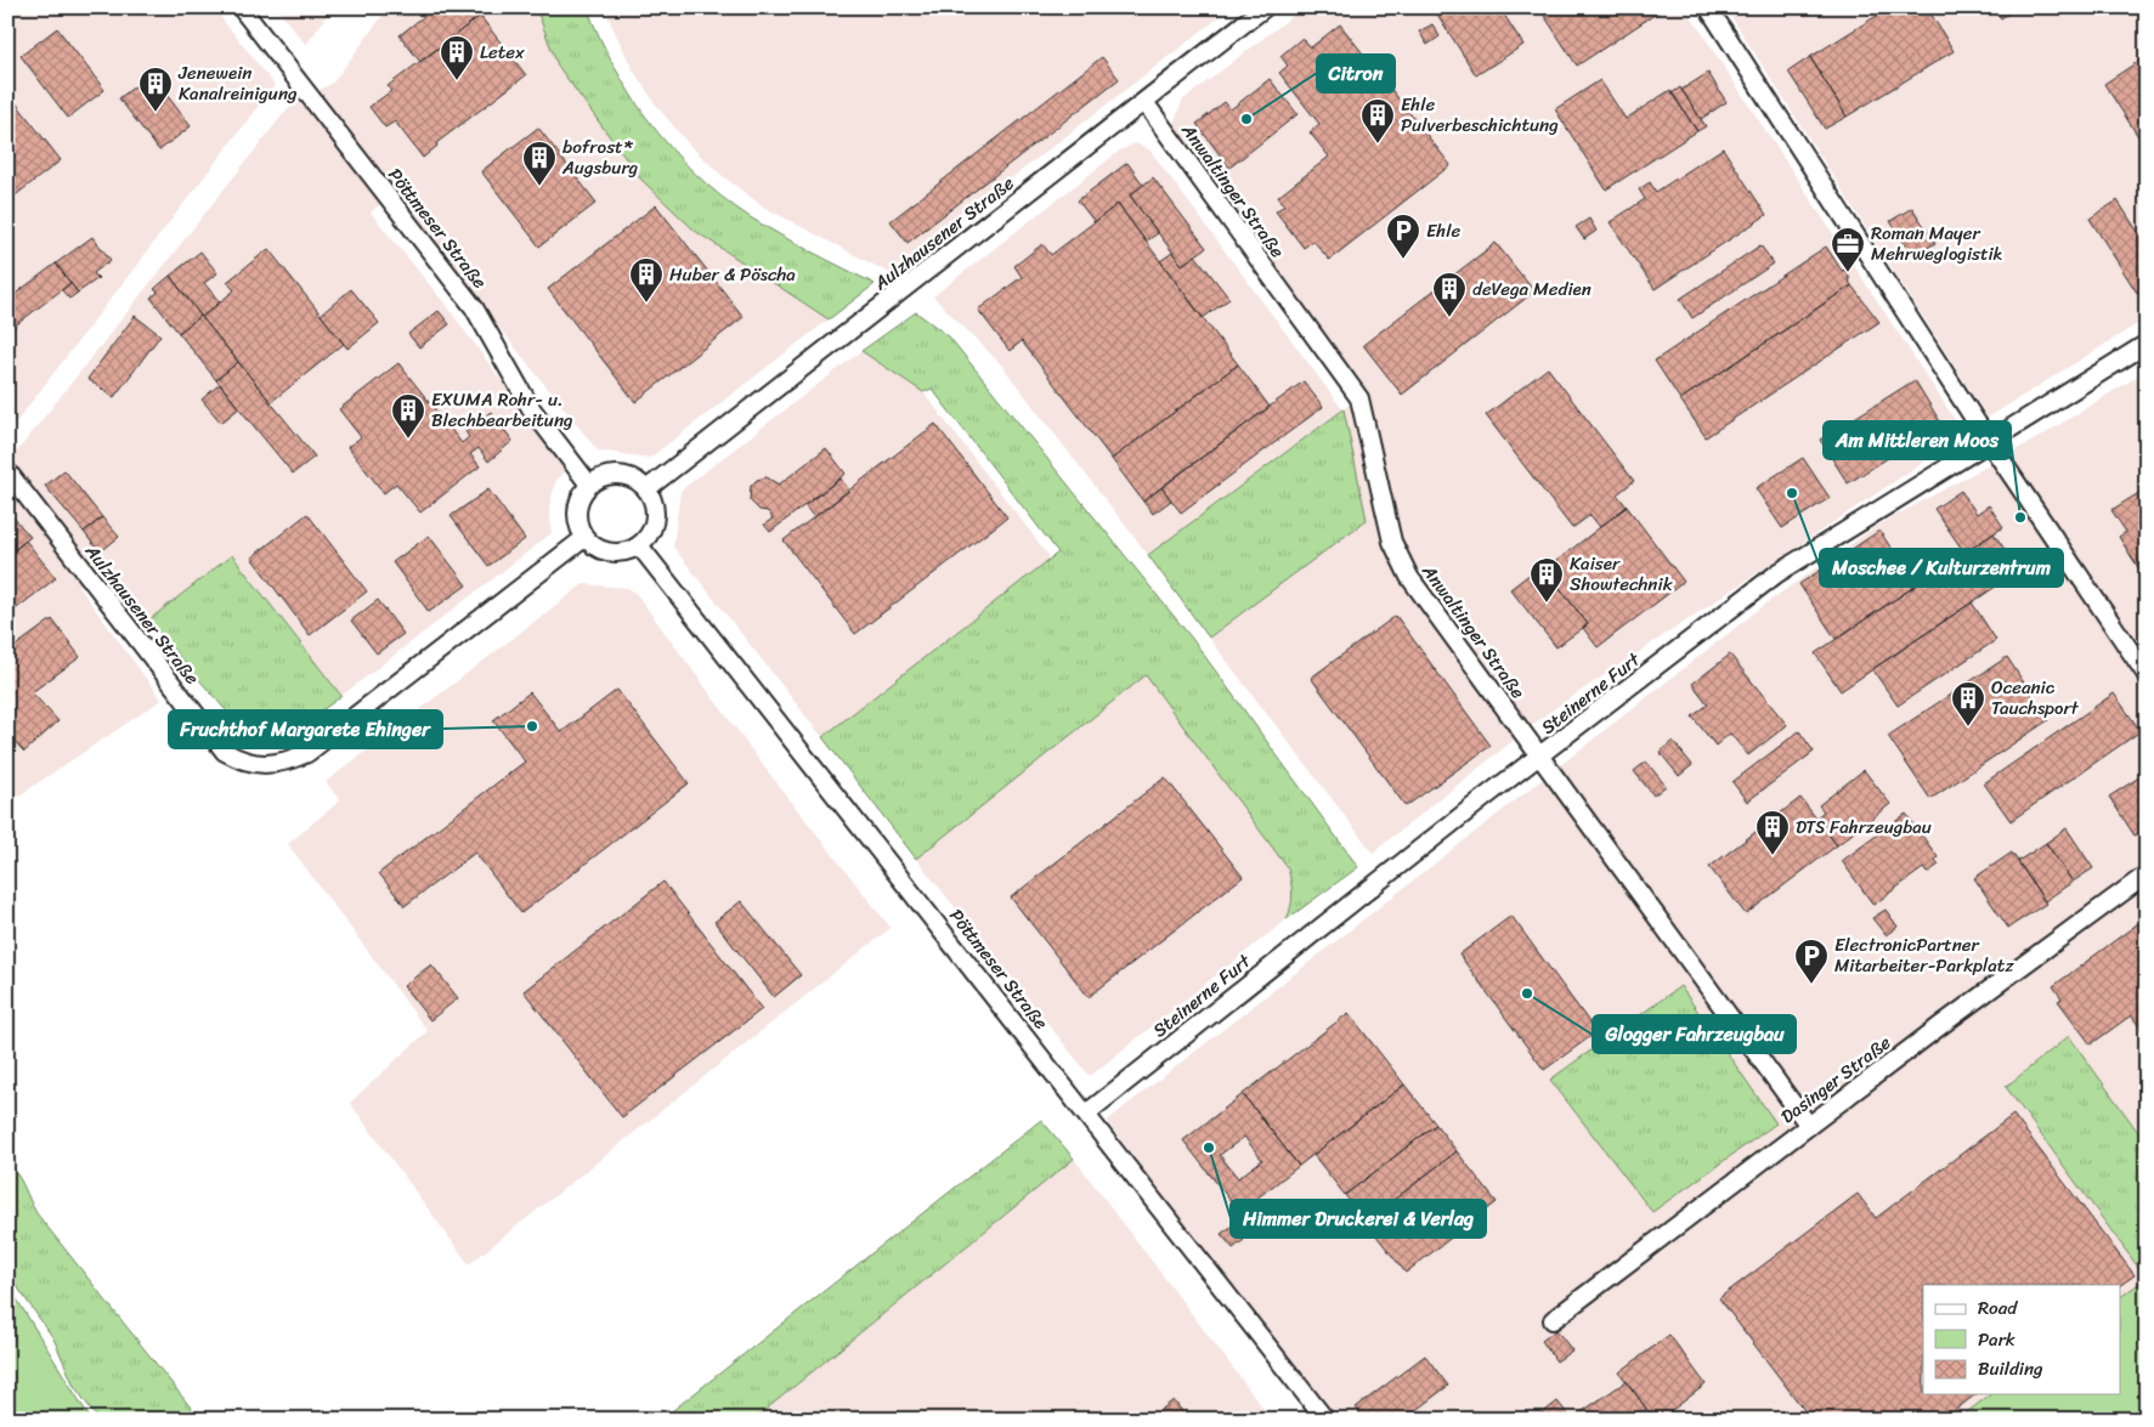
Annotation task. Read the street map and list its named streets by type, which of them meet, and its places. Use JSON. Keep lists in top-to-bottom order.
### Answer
{
  "streets": {
    "street": [
      "Anwaltinger Straße",
      "Pöttmeser Straße",
      "Aulzhausener Straße",
      "Steinerne Furt",
      "Dasinger Straße"
    ]
  },
  "crossings": [
    ["Anwaltinger Straße", "Aulzhausener Straße"],
    ["Anwaltinger Straße", "Steinerne Furt"],
    ["Anwaltinger Straße", "Dasinger Straße"],
    ["Pöttmeser Straße", "Aulzhausener Straße"],
    ["Pöttmeser Straße", "Steinerne Furt"]
  ],
  "places": {
    "building": [
      "Letex",
      "Jenewein Kanalreinigung",
      "Ehle Pulverbeschichtung",
      "bofrost* Augsburg",
      "Huber & Pöscha",
      "deVega Medien",
      "EXUMA Rohr- u. Blechbearbeitung",
      "Kaiser Showtechnik",
      "Oceanic Tauchsport",
      "DTS Fahrzeugbau"
    ],
    "other": [
      "Citron",
      "Moschee / Kulturzentrum",
      "Am Mittleren Moos",
      "Fruchthof Margarete Ehinger",
      "Glogger Fahrzeugbau",
      "Himmer Druckerei & Verlag"
    ],
    "parking": ["Ehle", "ElectronicPartner Mitarbeiter-Parkplatz"],
    "office": ["Roman Mayer Mehrweglogistik"]
  },
  "legend": ["Road", "Park", "Building"]
}
